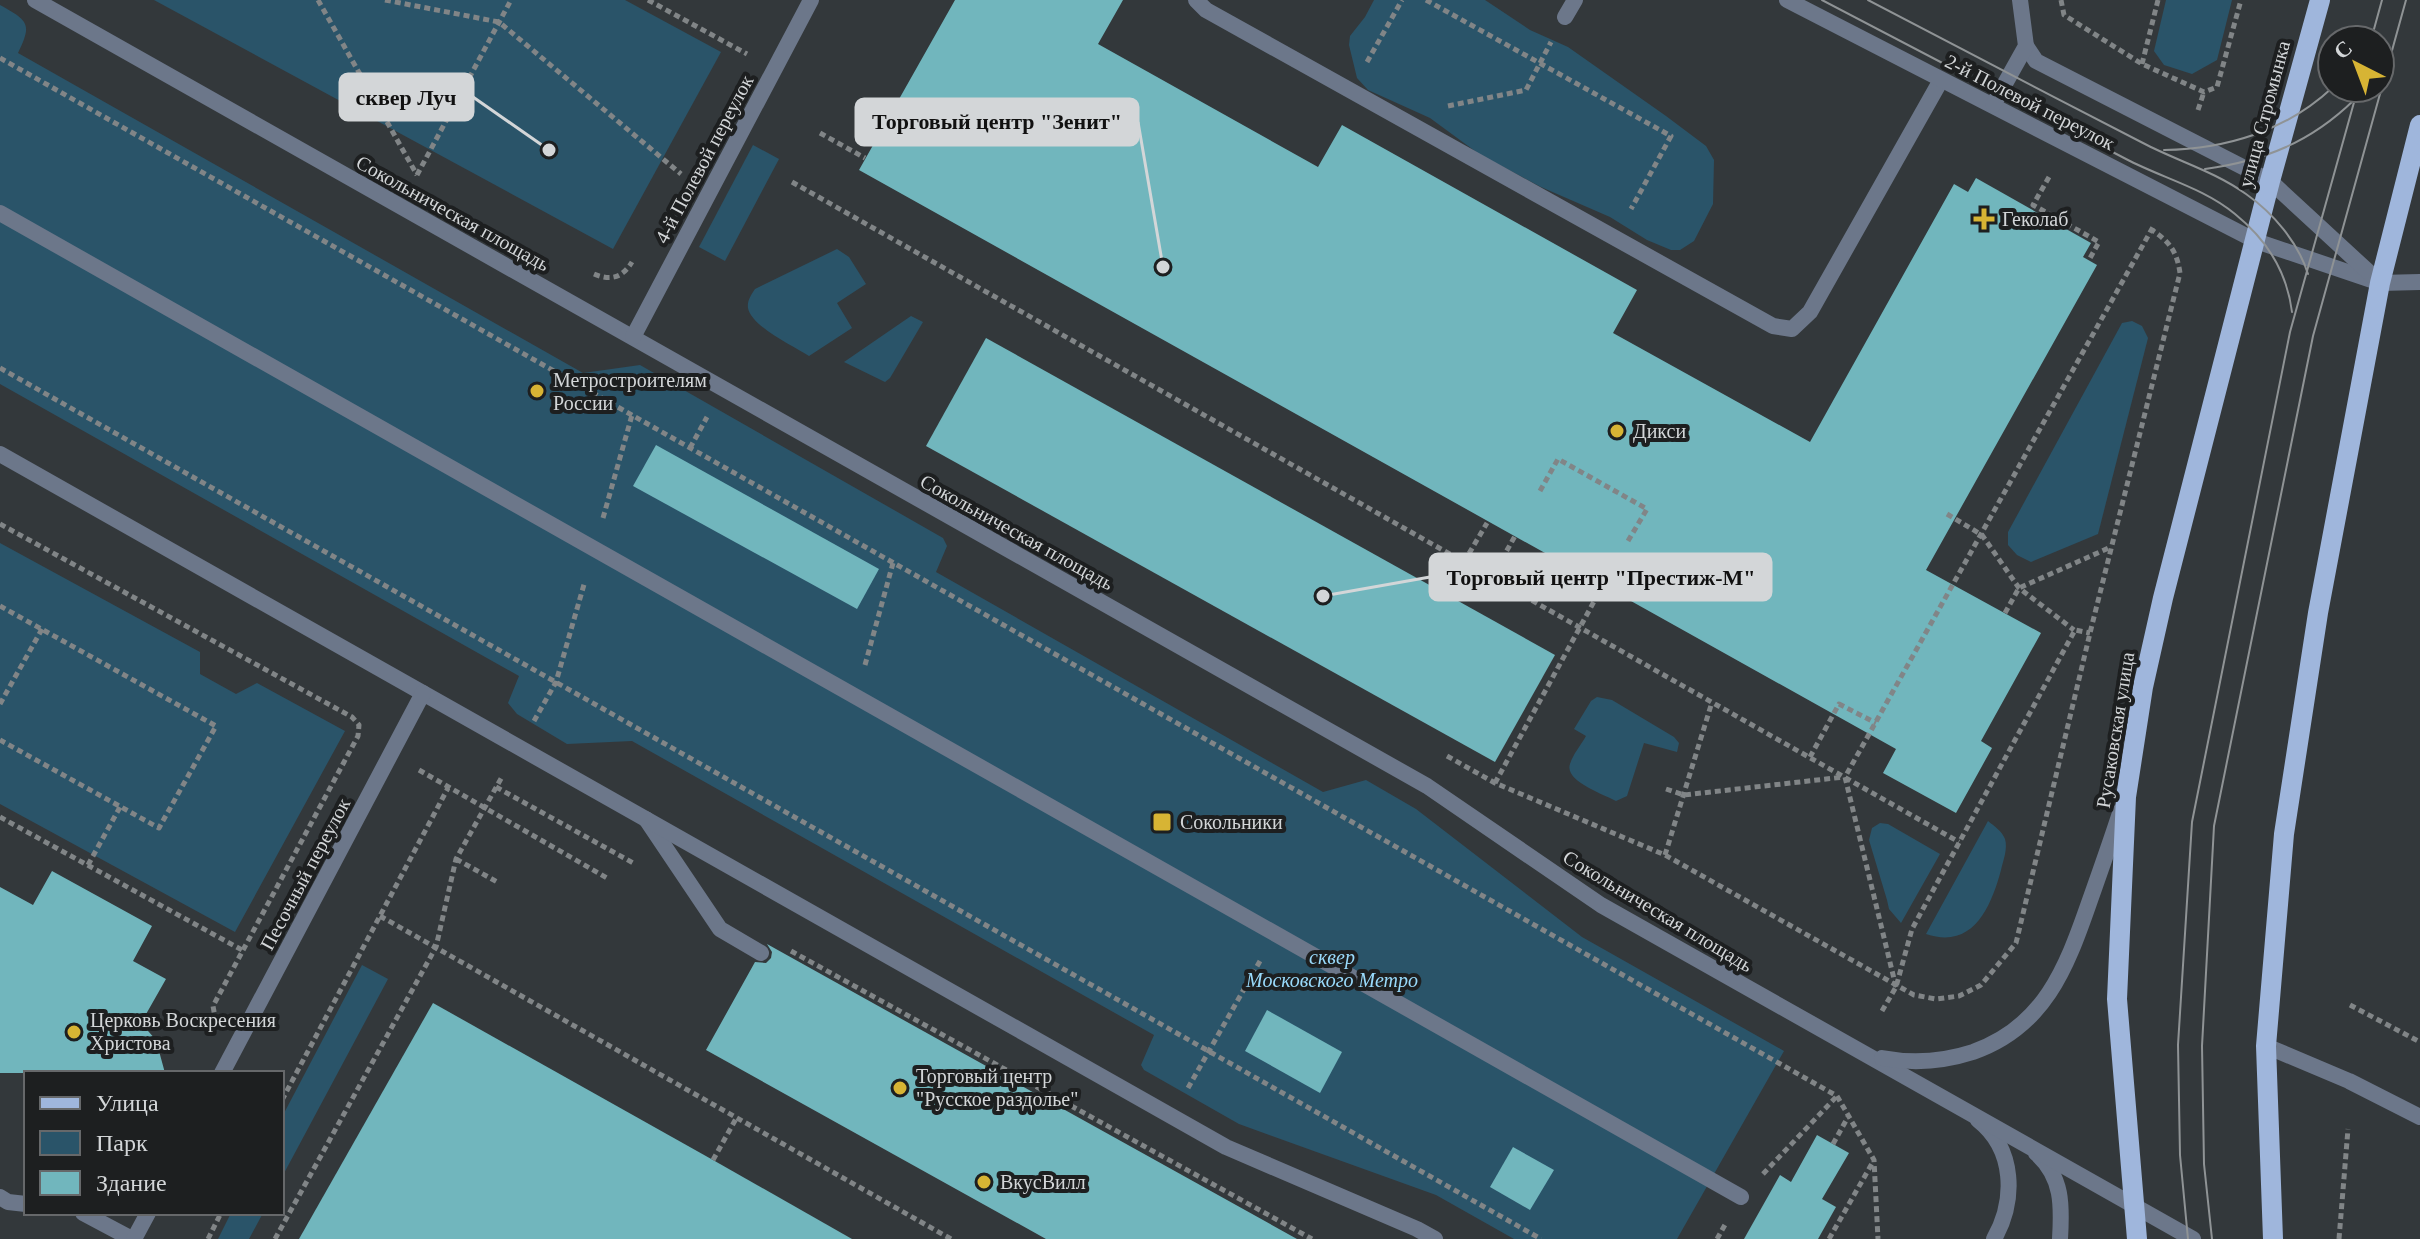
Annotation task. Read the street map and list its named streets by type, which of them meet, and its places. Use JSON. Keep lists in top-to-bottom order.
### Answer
{
  "streets": {
    "main road": ["улица Стромынка", "Русаковская улица"],
    "street": [
      "2-й Полевой переулок",
      "4-й Полевой переулок",
      "Сокольническая площадь",
      "Песочный переулок"
    ]
  },
  "crossings": [
    ["2-й Полевой переулок", "улица Стромынка"],
    ["2-й Полевой переулок", "Русаковская улица"],
    ["улица Стромынка", "Русаковская улица"],
    ["4-й Полевой переулок", "Сокольническая площадь"],
    ["Сокольническая площадь", "Русаковская улица"]
  ],
  "parks": ["сквер Московского Метро"],
  "places": {
    "other": [
      "сквер Луч",
      "Торговый центр \"Зенит\"",
      "Метростроителям России",
      "Дикси",
      "Торговый центр \"Престиж-М\"",
      "Церковь Воскресения Христова",
      "Торговый центр \"Русское раздолье\"",
      "ВкусВилл"
    ],
    "health": ["Геколаб"],
    "transit": ["Сокольники"]
  },
  "legend": ["Улица", "Парк", "Здание"],
  "north": "top left"
}
